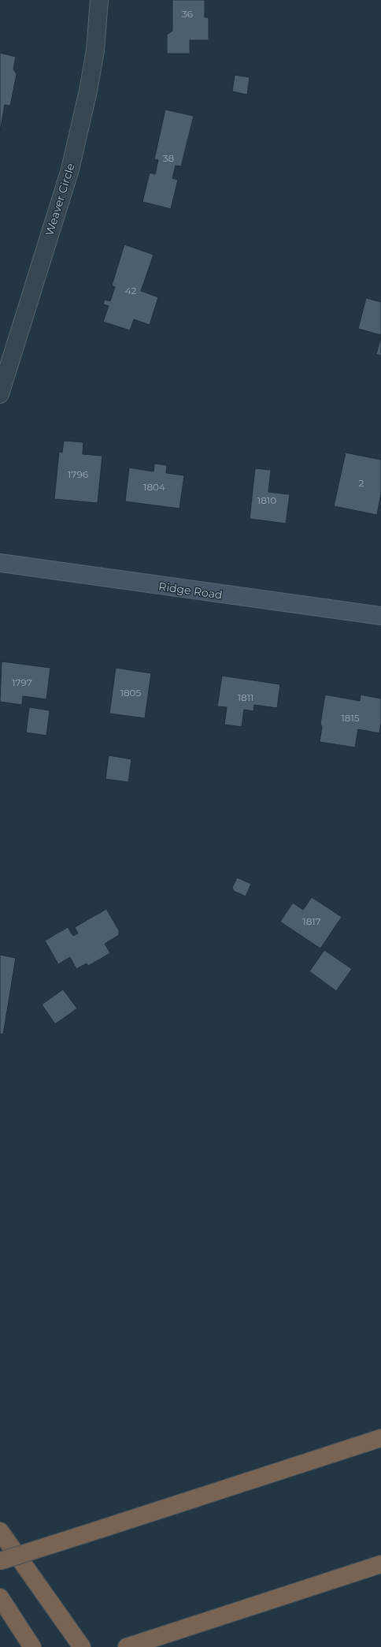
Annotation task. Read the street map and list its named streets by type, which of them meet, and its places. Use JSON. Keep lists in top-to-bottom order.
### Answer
{
  "streets": {
    "main road": ["Ridge Road"],
    "street": ["Weaver Circle"]
  },
  "house_numbers": [
    "36",
    "38",
    "42",
    "1796",
    "2",
    "1804",
    "1810",
    "1797",
    "1805",
    "1811",
    "1815",
    "1817"
  ]
}
